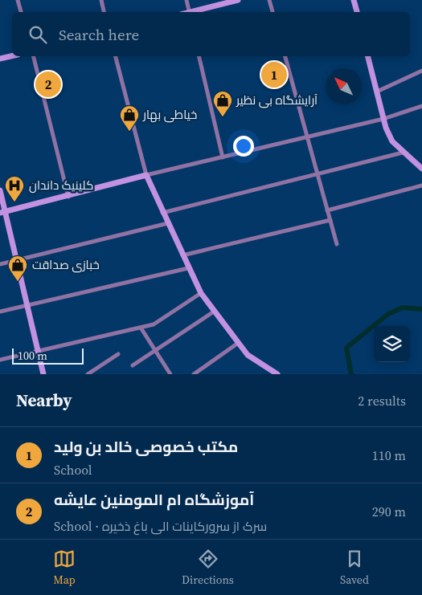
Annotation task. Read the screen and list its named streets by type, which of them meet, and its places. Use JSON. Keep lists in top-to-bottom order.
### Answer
{
  "places": {
    "shop": ["آرایشگاه بی نظیر", "خیاطی بهار", "خبازی صداقت"],
    "hospital": ["کلینیک داندان"]
  },
  "scale_bar": "100 m",
  "north": "top left",
  "page": {
    "search": "Search here",
    "pins": ["1", "2"],
    "scale": "100 m",
    "heading": ["Nearby", "2 results"],
    "list": [
      {
        "mark": "1",
        "name": "مکتب خصوصی خالد بن ولید",
        "note": "School",
        "value": "110 m"
      },
      {
        "mark": "2",
        "name": "آموزشگاه ام المومنین عایشه",
        "note": "School · سرک از سرورکاینات الی باغ ذخیره",
        "value": "290 m"
      }
    ],
    "nav": ["Map", "Directions", "Saved"]
  }
}
